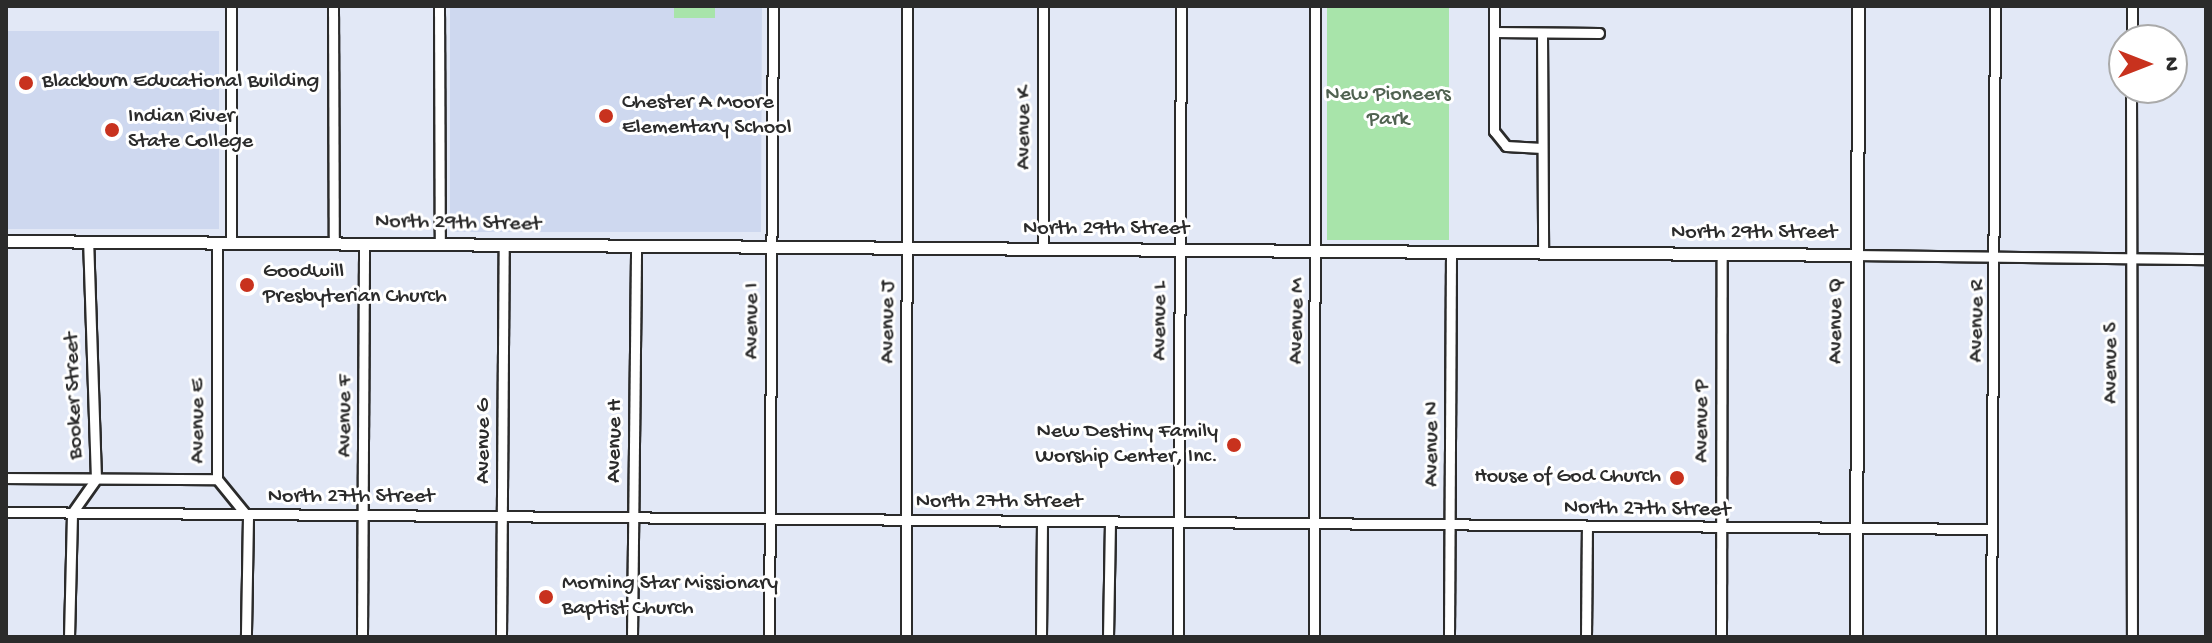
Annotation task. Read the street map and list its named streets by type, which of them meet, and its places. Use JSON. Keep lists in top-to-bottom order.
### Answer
{
  "streets": {
    "street": [
      "Avenue K",
      "North 29th Street",
      "Avenue I",
      "Avenue L",
      "Avenue M",
      "Avenue Q",
      "Avenue R",
      "Avenue J",
      "Avenue S",
      "Booker Street",
      "Avenue F",
      "Avenue E",
      "Avenue P",
      "Avenue G",
      "Avenue H",
      "Avenue N",
      "North 27th Street"
    ]
  },
  "crossings": [
    ["Avenue K", "North 29th Street"],
    ["North 29th Street", "Avenue I"],
    ["North 29th Street", "Avenue L"],
    ["North 29th Street", "Avenue M"],
    ["North 29th Street", "Avenue Q"],
    ["North 29th Street", "Avenue R"],
    ["North 29th Street", "Avenue J"],
    ["North 29th Street", "Avenue S"],
    ["North 29th Street", "Booker Street"],
    ["North 29th Street", "Avenue F"],
    ["North 29th Street", "Avenue E"],
    ["North 29th Street", "Avenue P"],
    ["North 29th Street", "Avenue G"],
    ["North 29th Street", "Avenue H"],
    ["North 29th Street", "Avenue N"],
    ["Avenue I", "North 27th Street"],
    ["Avenue L", "North 27th Street"],
    ["Avenue M", "North 27th Street"],
    ["Avenue Q", "North 27th Street"],
    ["Avenue R", "North 27th Street"],
    ["Avenue J", "North 27th Street"],
    ["Booker Street", "North 27th Street"],
    ["Avenue F", "North 27th Street"],
    ["Avenue E", "North 27th Street"],
    ["Avenue P", "North 27th Street"],
    ["Avenue G", "North 27th Street"],
    ["Avenue H", "North 27th Street"],
    ["Avenue N", "North 27th Street"]
  ],
  "parks": ["New Pioneers Park"],
  "places": [
    "Blackburn Educational Building",
    "Chester A Moore Elementary School",
    "Indian River State College",
    "Goodwill Presbyterian Church",
    "New Destiny Family Worship Center, Inc.",
    "House of God Church",
    "Morning Star Missionary Baptist Church"
  ],
  "north": "right"
}
